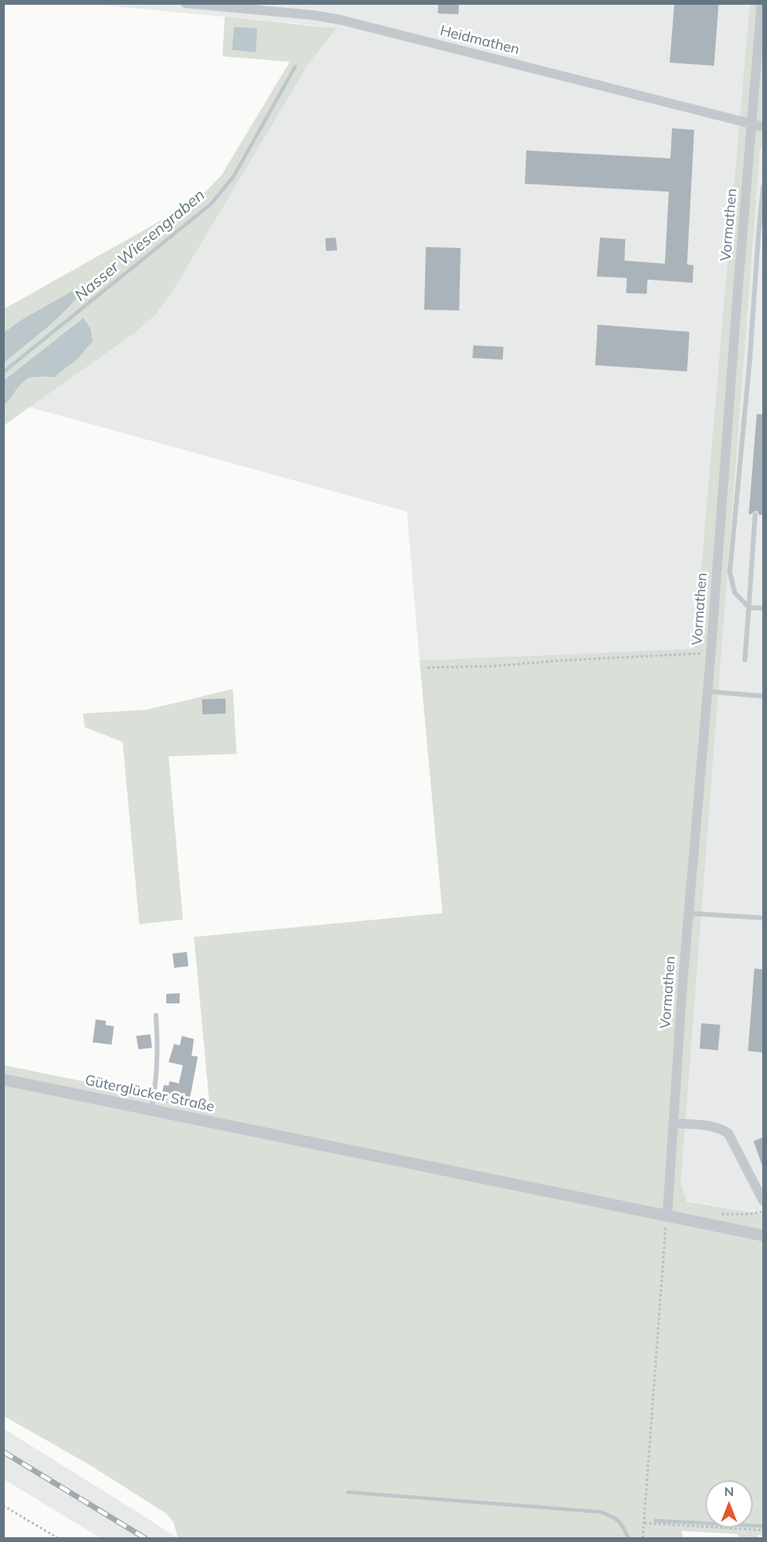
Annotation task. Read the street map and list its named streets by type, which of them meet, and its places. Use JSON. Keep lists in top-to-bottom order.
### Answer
{
  "streets": {
    "street": ["Heidmathen", "Vormathen", "Güterglücker Straße"]
  },
  "crossings": [
    ["Heidmathen", "Vormathen"],
    ["Vormathen", "Güterglücker Straße"]
  ],
  "water": ["Nasser Wiesengraben"],
  "north": "top"
}
